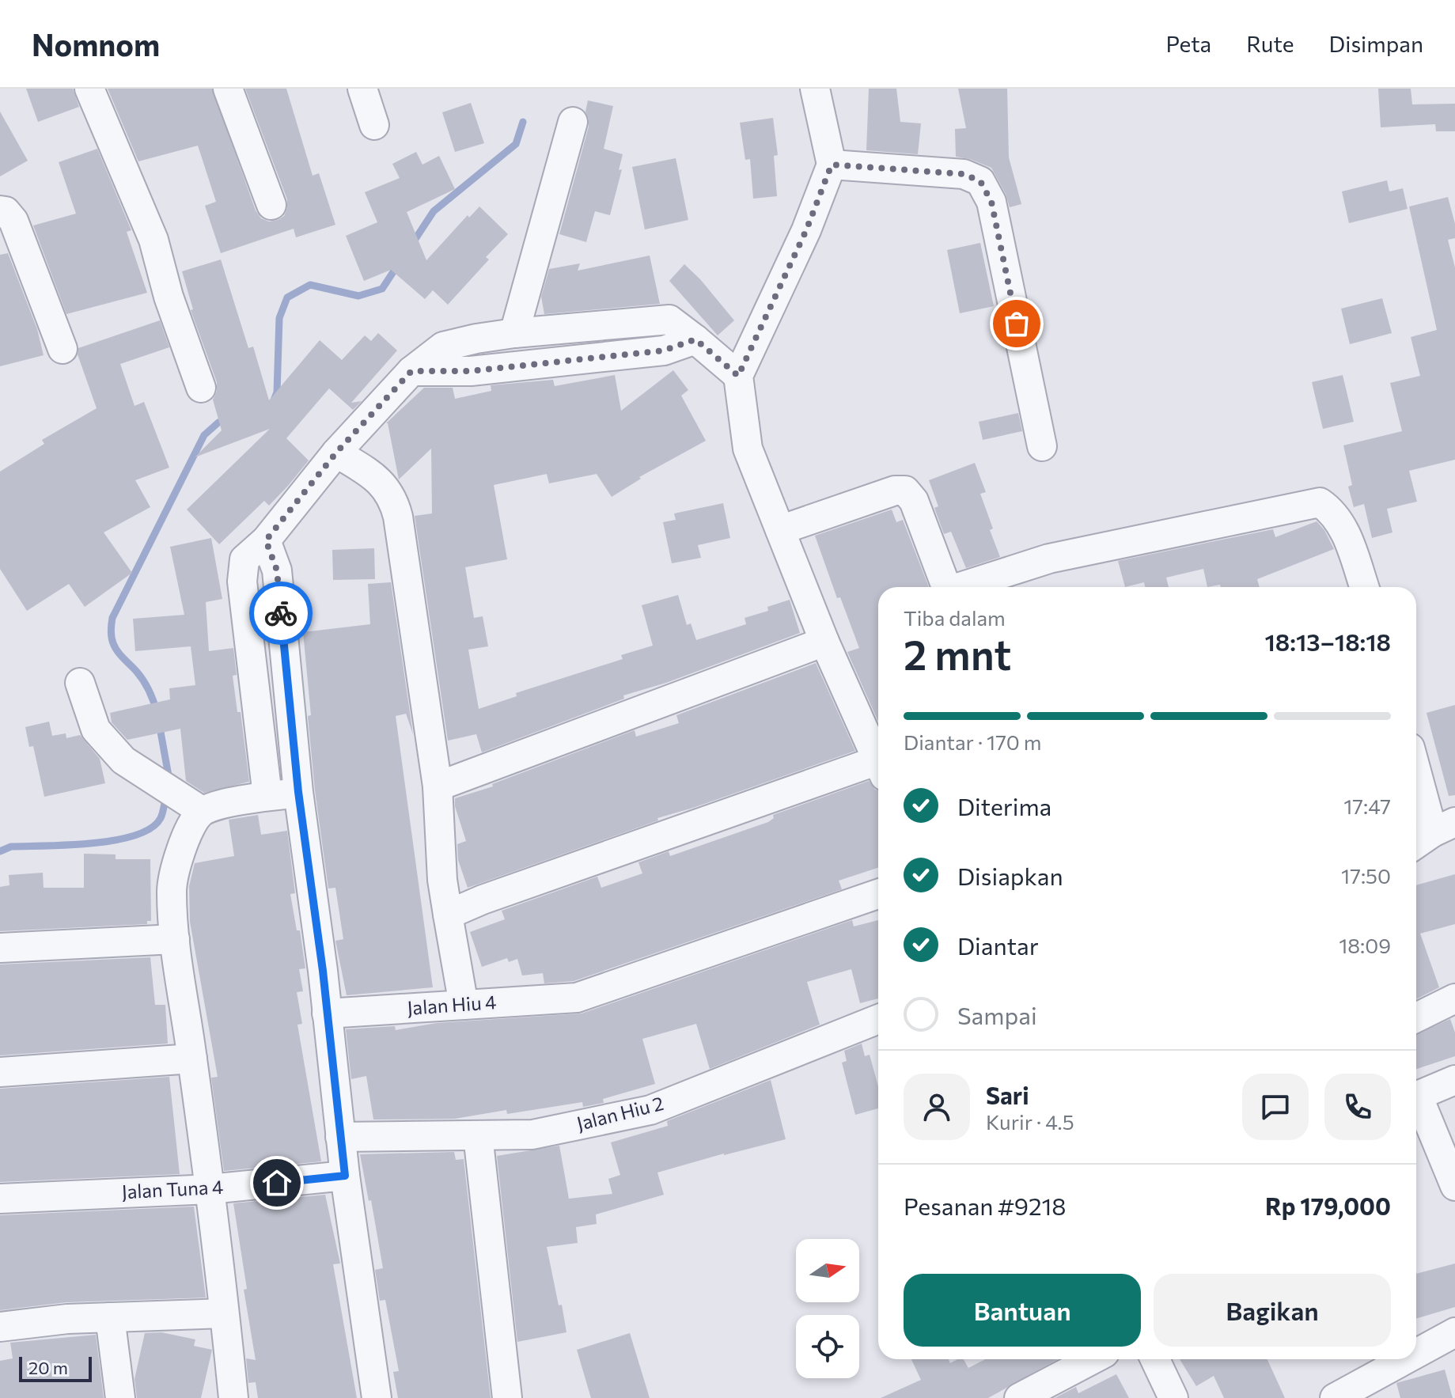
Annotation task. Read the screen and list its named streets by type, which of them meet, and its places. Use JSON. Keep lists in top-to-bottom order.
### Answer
{
  "streets": {
    "street": ["Jalan Hiu 4", "Jalan Hiu 2", "Jalan Tuna 4"]
  },
  "scale_bar": "20 m",
  "north": "right",
  "page": {
    "header": "Nomnom",
    "nav": ["Peta", "Rute", "Disimpan"],
    "heading": ["2 mnt", "Tiba dalam", "18:13–18:18"],
    "panel": [
      "Sari",
      "Kurir · 4.5",
      "Pesanan #9218",
      "Rp 179,000"
    ],
    "bar": "Diantar · 170 m",
    "list": [
      ["Diterima", "17:47"],
      ["Disiapkan", "17:50"],
      ["Diantar", "18:09"],
      "Sampai"
    ],
    "buttons": ["Bantuan", "Bagikan"],
    "scale": "20 m"
  }
}
